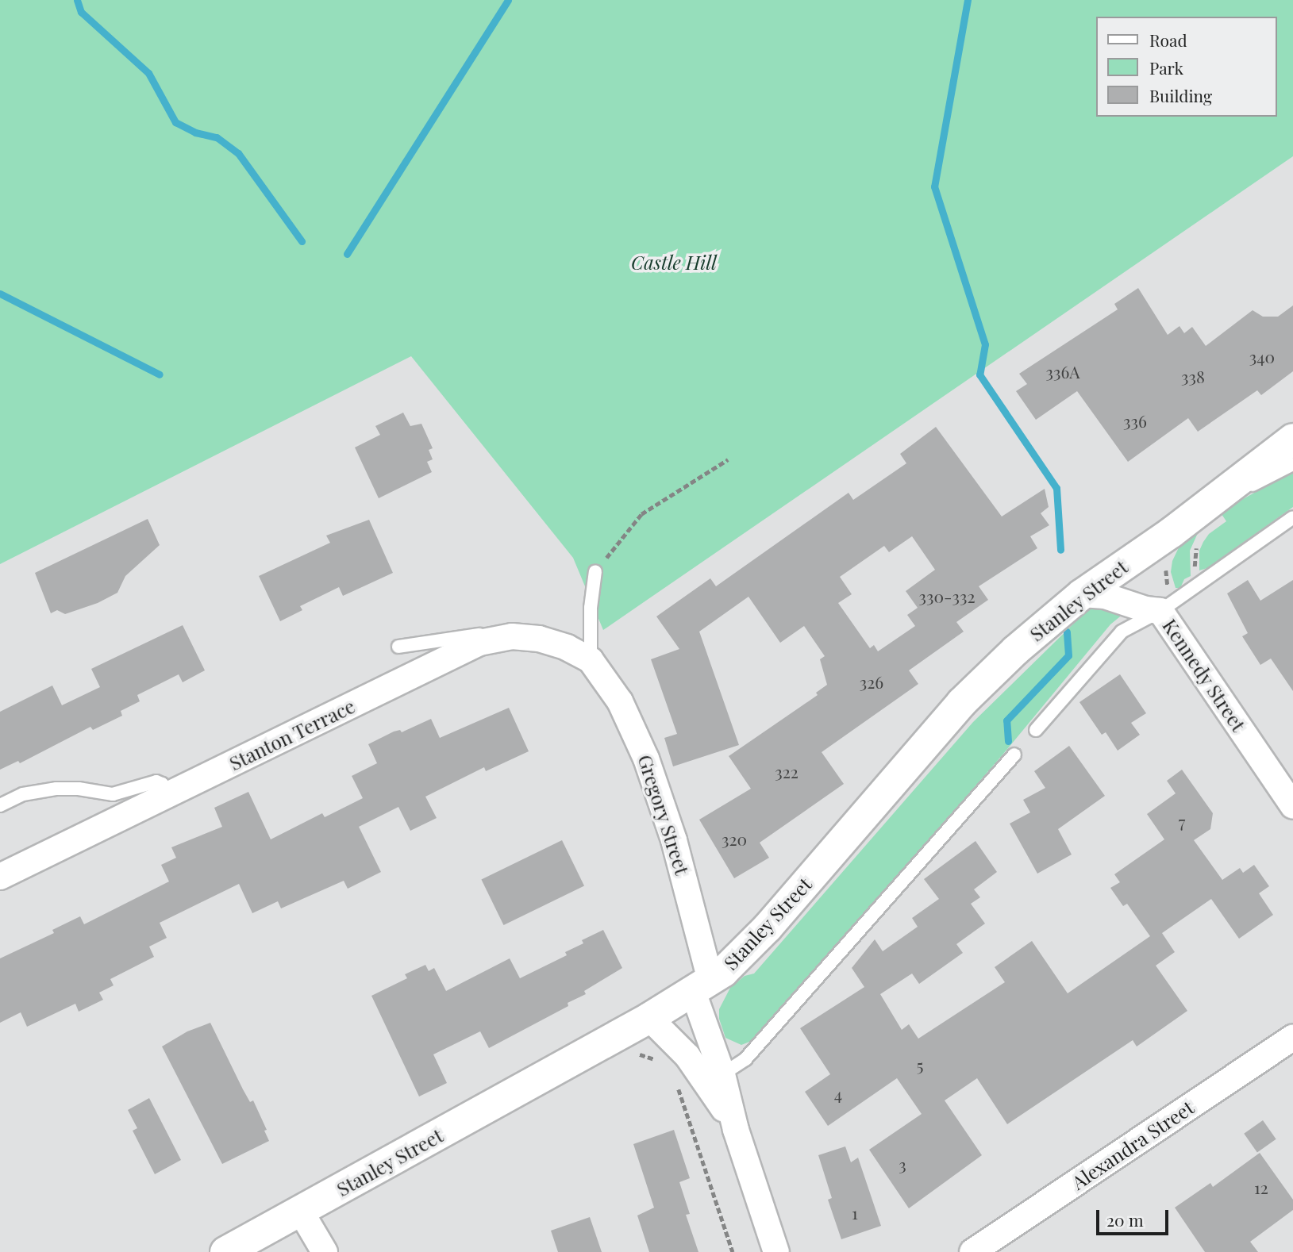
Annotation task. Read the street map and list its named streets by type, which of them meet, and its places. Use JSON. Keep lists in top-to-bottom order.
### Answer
{
  "streets": {
    "main road": ["Stanley Street"],
    "street": [
      "Kennedy Street",
      "Stanton Terrace",
      "Gregory Street",
      "Alexandra Street"
    ]
  },
  "crossings": [
    ["Stanley Street", "Kennedy Street"],
    ["Stanley Street", "Gregory Street"],
    ["Stanton Terrace", "Gregory Street"]
  ],
  "parks": ["Castle Hill"],
  "house_numbers": [
    "340",
    "336A",
    "338",
    "336",
    "330-332",
    "326",
    "322",
    "7",
    "320",
    "5",
    "4",
    "3",
    "12",
    "1"
  ],
  "legend": ["Road", "Park", "Building"],
  "scale_bar": "20 m"
}
